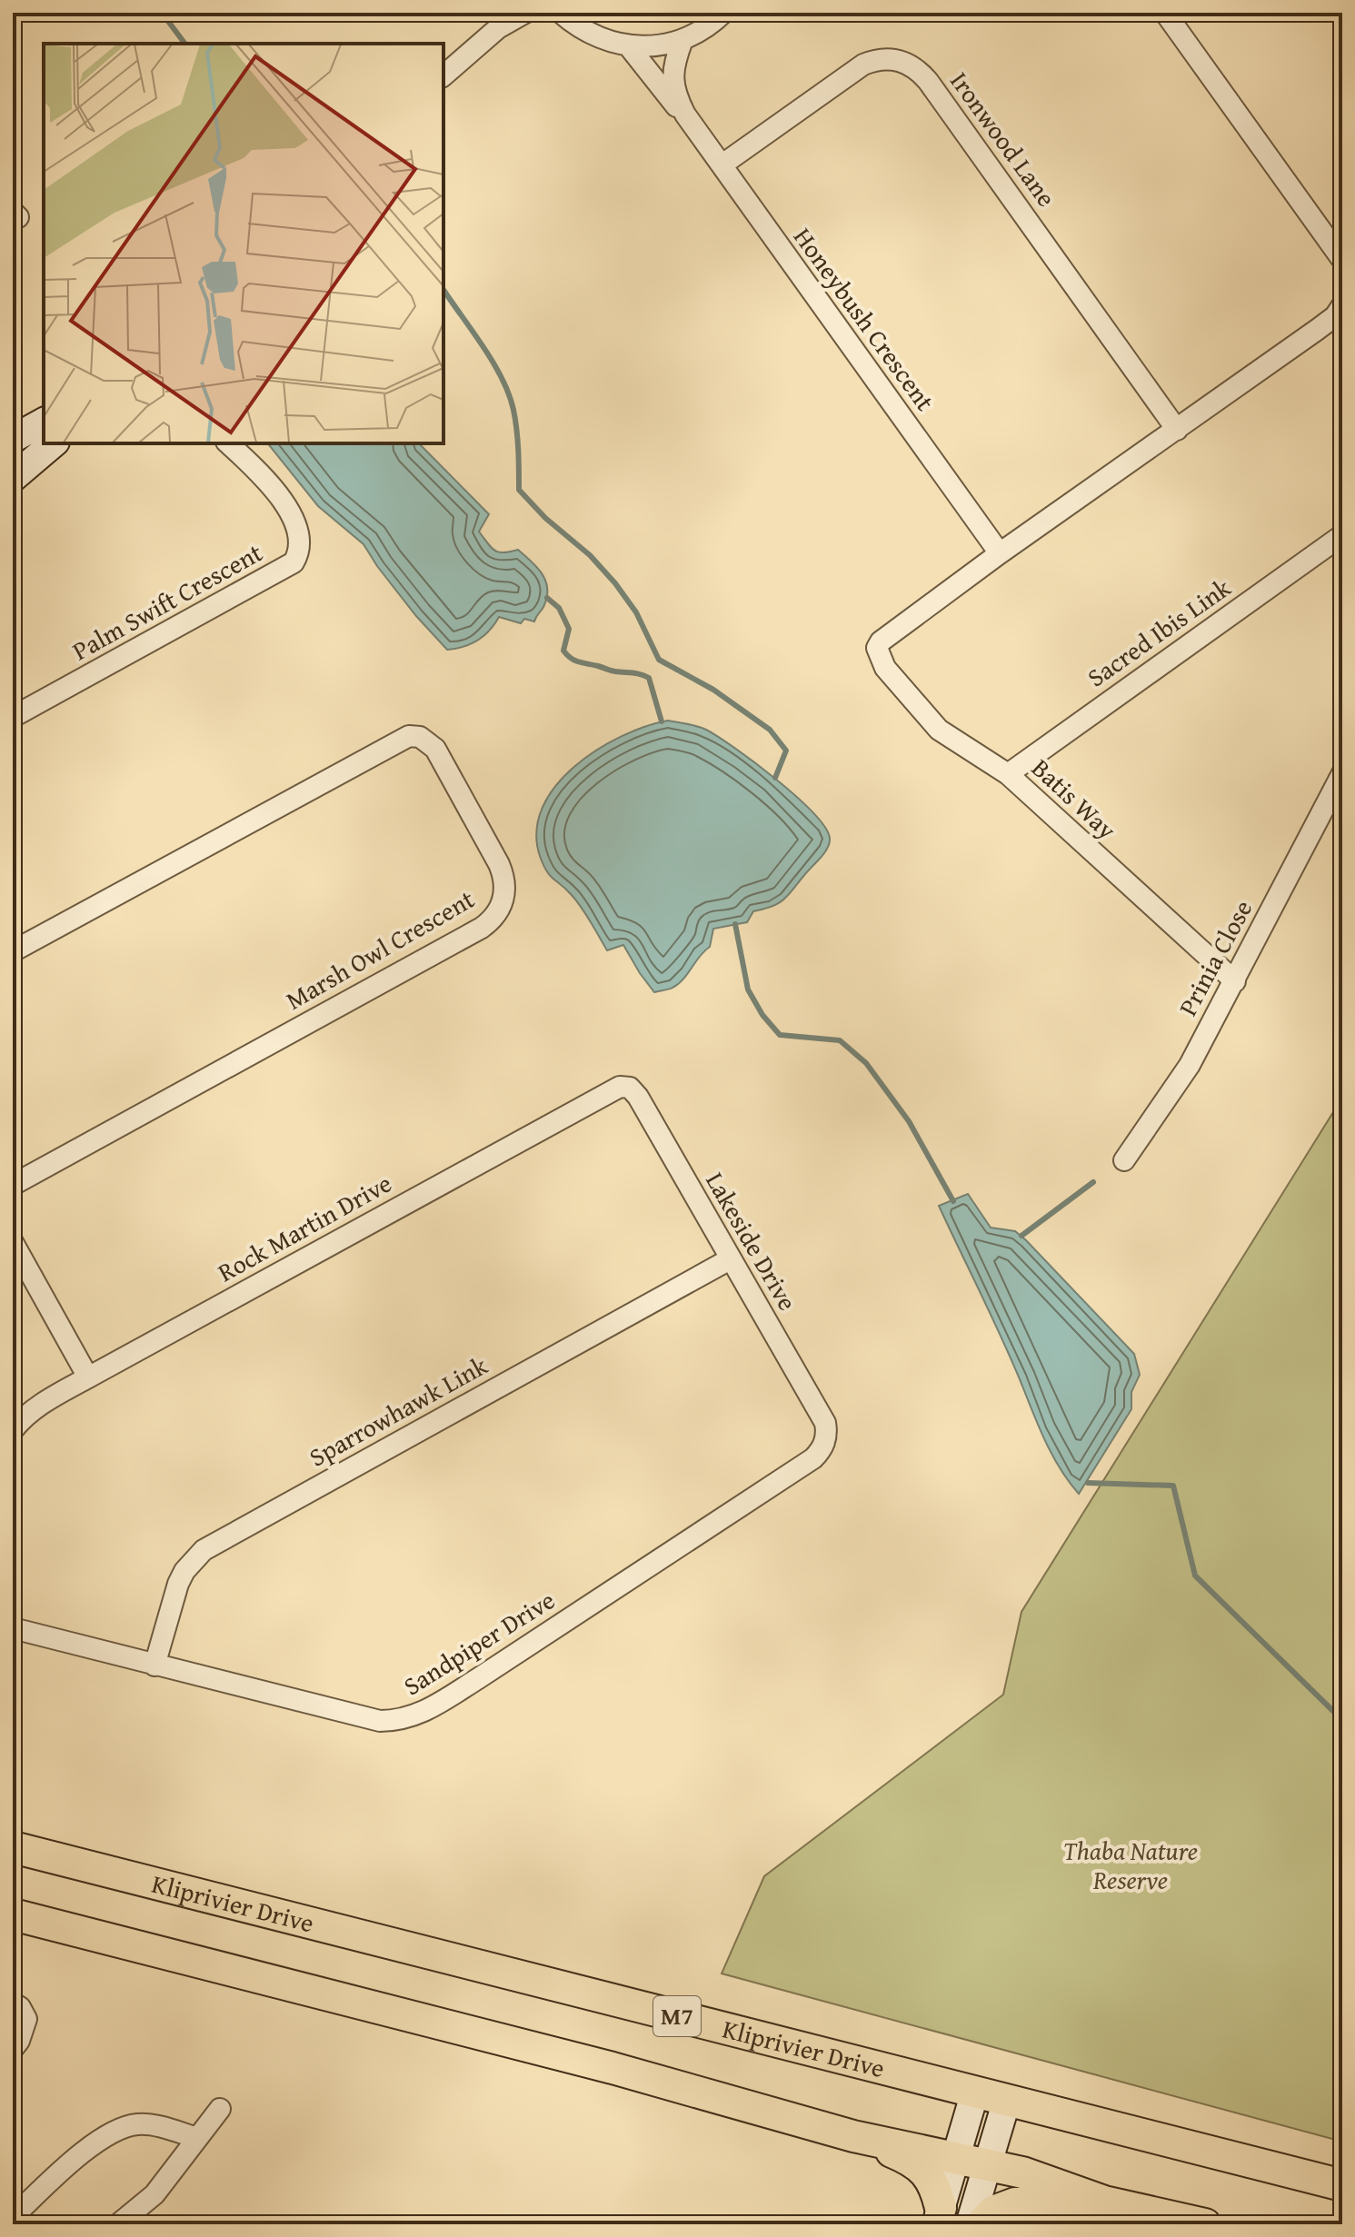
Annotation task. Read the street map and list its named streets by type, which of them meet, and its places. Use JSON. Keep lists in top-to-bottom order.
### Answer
{
  "streets": {
    "main road": ["Kliprivier Drive", "M7"],
    "street": [
      "Ironwood Lane",
      "Honeybush Crescent",
      "Palm Swift Crescent",
      "Sacred Ibis Link",
      "Batis Way",
      "Marsh Owl Crescent",
      "Prinia Close",
      "Rock Martin Drive",
      "Lakeside Drive",
      "Sparrowhawk Link",
      "Sandpiper Drive"
    ]
  },
  "crossings": [
    ["Ironwood Lane", "Honeybush Crescent"],
    ["Honeybush Crescent", "Batis Way"],
    ["Sacred Ibis Link", "Batis Way"],
    ["Batis Way", "Prinia Close"],
    ["Rock Martin Drive", "Lakeside Drive"],
    ["Lakeside Drive", "Sparrowhawk Link"],
    ["Lakeside Drive", "Sandpiper Drive"],
    ["Sparrowhawk Link", "Sandpiper Drive"]
  ],
  "parks": ["Thaba Nature Reserve"]
}
